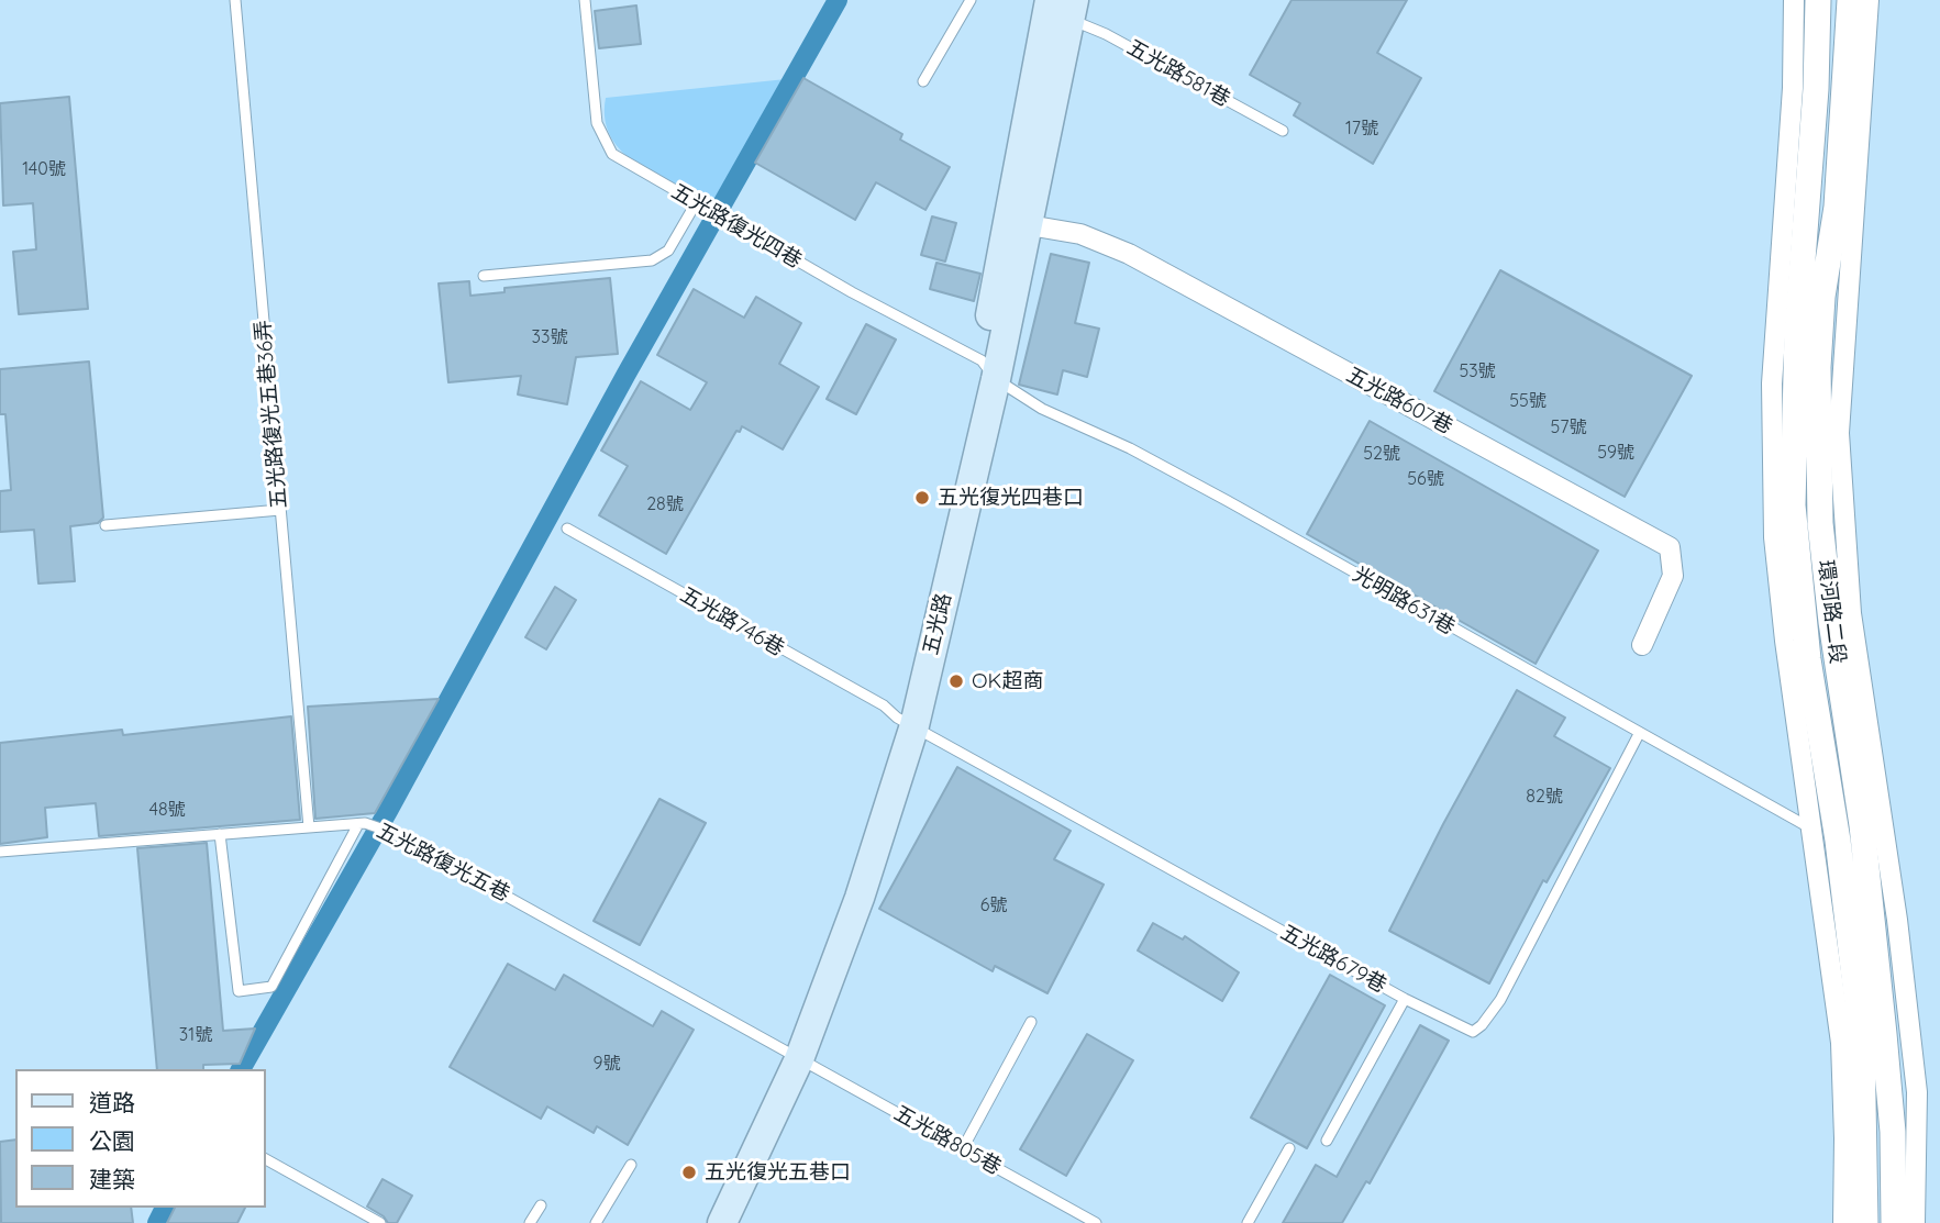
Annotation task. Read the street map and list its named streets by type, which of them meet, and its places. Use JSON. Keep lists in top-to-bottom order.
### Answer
{
  "streets": {
    "main road": ["五光路"],
    "street": ["五光路607巷", "環河路二段"],
    "lane": [
      "五光路581巷",
      "五光路復光四巷",
      "五光路復光五巷36弄",
      "光明路631巷",
      "五光路746巷",
      "五光路復光五巷",
      "五光路679巷",
      "五光路805巷"
    ]
  },
  "crossings": [
    ["五光路581巷", "五光路"],
    ["五光路復光四巷", "光明路631巷"],
    ["五光路復光四巷", "五光路"],
    ["五光路607巷", "五光路"],
    ["五光路復光五巷36弄", "五光路復光五巷"],
    ["光明路631巷", "環河路二段"],
    ["光明路631巷", "五光路"],
    ["光明路631巷", "五光路679巷"],
    ["五光路746巷", "五光路"],
    ["五光路746巷", "五光路679巷"],
    ["五光路", "五光路復光五巷"],
    ["五光路", "五光路679巷"],
    ["五光路", "五光路805巷"],
    ["五光路復光五巷", "五光路805巷"]
  ],
  "places": ["五光復光四巷口", "OK超商", "五光復光五巷口"],
  "house_numbers": [
    "17號",
    "140號",
    "33號",
    "53號",
    "55號",
    "57號",
    "59號",
    "52號",
    "56號",
    "28號",
    "82號",
    "48號",
    "6號",
    "31號",
    "9號"
  ],
  "legend": ["道路", "公園", "建築"]
}
